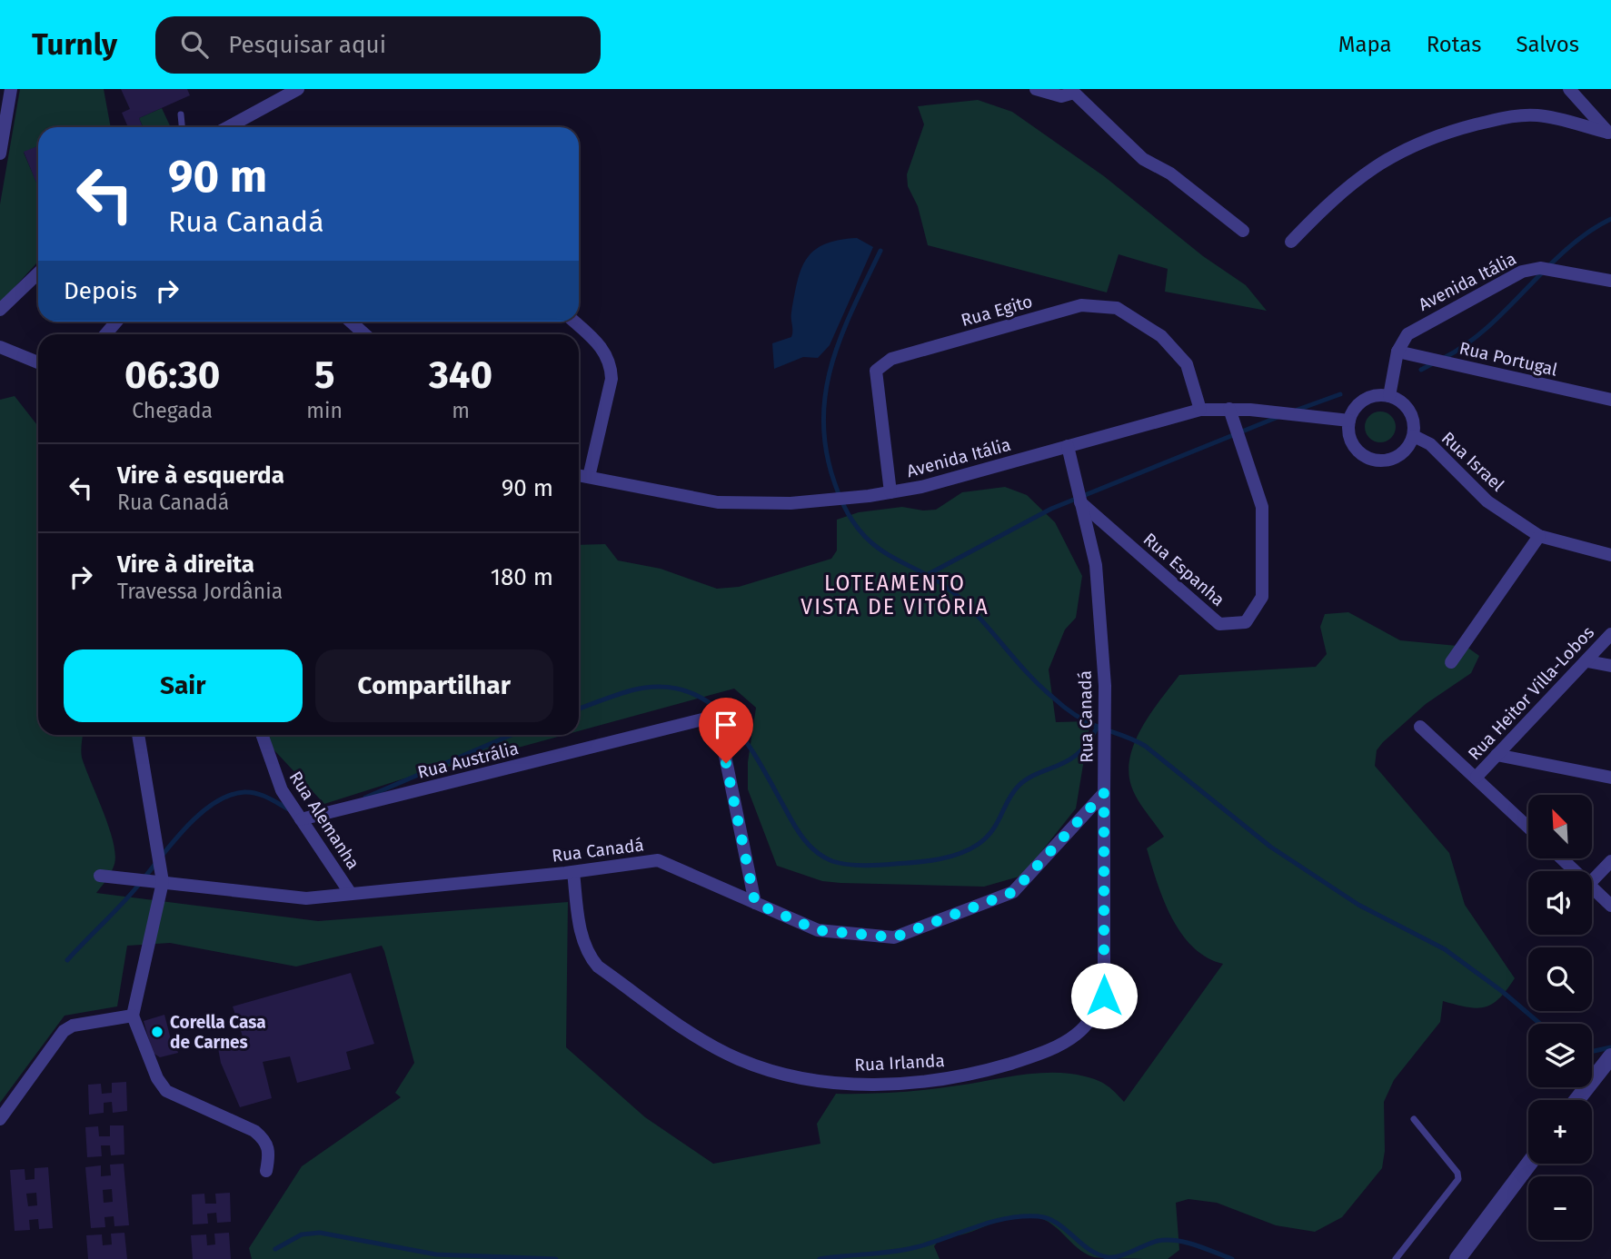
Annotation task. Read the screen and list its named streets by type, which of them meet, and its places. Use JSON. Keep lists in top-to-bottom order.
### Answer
{
  "streets": {
    "street": [
      "Avenida Itália",
      "Rua Egito",
      "Rua Portugal",
      "Rua Israel",
      "Rua Espanha",
      "Rua Heitor Villa-Lobos",
      "Rua Canadá",
      "Rua Austrália",
      "Rua Alemanha",
      "Rua Irlanda"
    ]
  },
  "crossings": [
    ["Avenida Itália", "Rua Egito"],
    ["Avenida Itália", "Rua Portugal"],
    ["Avenida Itália", "Rua Israel"],
    ["Avenida Itália", "Rua Espanha"],
    ["Avenida Itália", "Rua Canadá"],
    ["Rua Espanha", "Rua Canadá"],
    ["Rua Canadá", "Rua Austrália"],
    ["Rua Canadá", "Rua Alemanha"],
    ["Rua Canadá", "Rua Irlanda"],
    ["Rua Austrália", "Rua Alemanha"]
  ],
  "districts": ["LOTEAMENTO VISTA DE VITÓRIA"],
  "places": ["Corella Casa de Carnes"],
  "north": "top left",
  "page": {
    "header": "Turnly",
    "search": "Pesquisar aqui",
    "nav": ["Mapa", "Rotas", "Salvos"],
    "turn": ["90 m", "Rua Canadá"],
    "then": "Depois",
    "eta": [
      "06:30",
      "Chegada",
      "5",
      "min",
      "340",
      "m"
    ],
    "list": [
      {
        "name": "Vire à esquerda",
        "note": "Rua Canadá",
        "value": "90 m"
      },
      {
        "name": "Vire à direita",
        "note": "Travessa Jordânia",
        "value": "180 m"
      }
    ],
    "buttons": ["Sair", "Compartilhar"],
    "map_buttons": ["+", "−"]
  }
}
